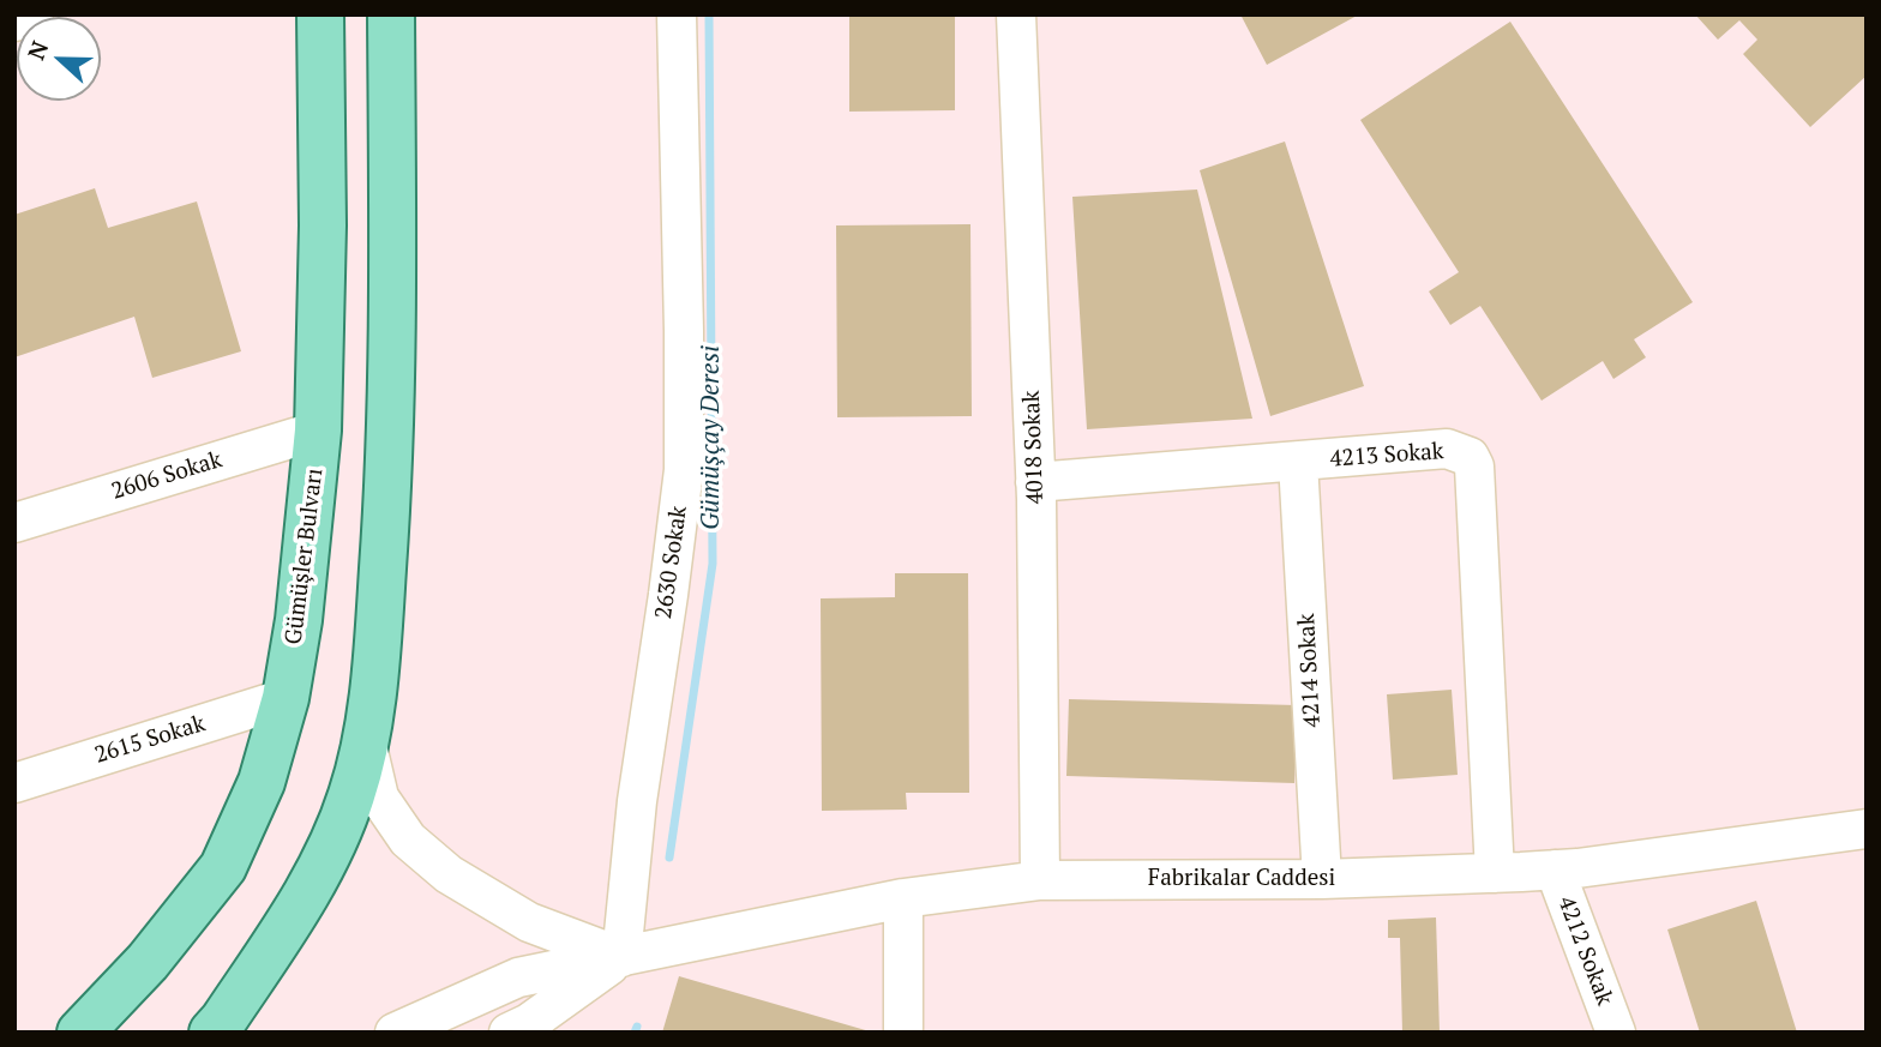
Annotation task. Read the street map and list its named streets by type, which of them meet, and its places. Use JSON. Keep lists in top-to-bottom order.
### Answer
{
  "streets": {
    "main road": ["Gümüşler Bulvarı"],
    "street": [
      "4018 Sokak",
      "4213 Sokak",
      "2606 Sokak",
      "2630 Sokak",
      "4214 Sokak",
      "2615 Sokak",
      "Fabrikalar Caddesi",
      "4212 Sokak"
    ]
  },
  "crossings": [
    ["4018 Sokak", "4213 Sokak"],
    ["4018 Sokak", "Fabrikalar Caddesi"],
    ["4213 Sokak", "4214 Sokak"],
    ["4213 Sokak", "Fabrikalar Caddesi"],
    ["2606 Sokak", "Gümüşler Bulvarı"],
    ["Gümüşler Bulvarı", "2615 Sokak"],
    ["2630 Sokak", "Fabrikalar Caddesi"],
    ["4214 Sokak", "Fabrikalar Caddesi"],
    ["Fabrikalar Caddesi", "4212 Sokak"]
  ],
  "water": ["Gümüşçay Deresi"],
  "north": "left"
}
